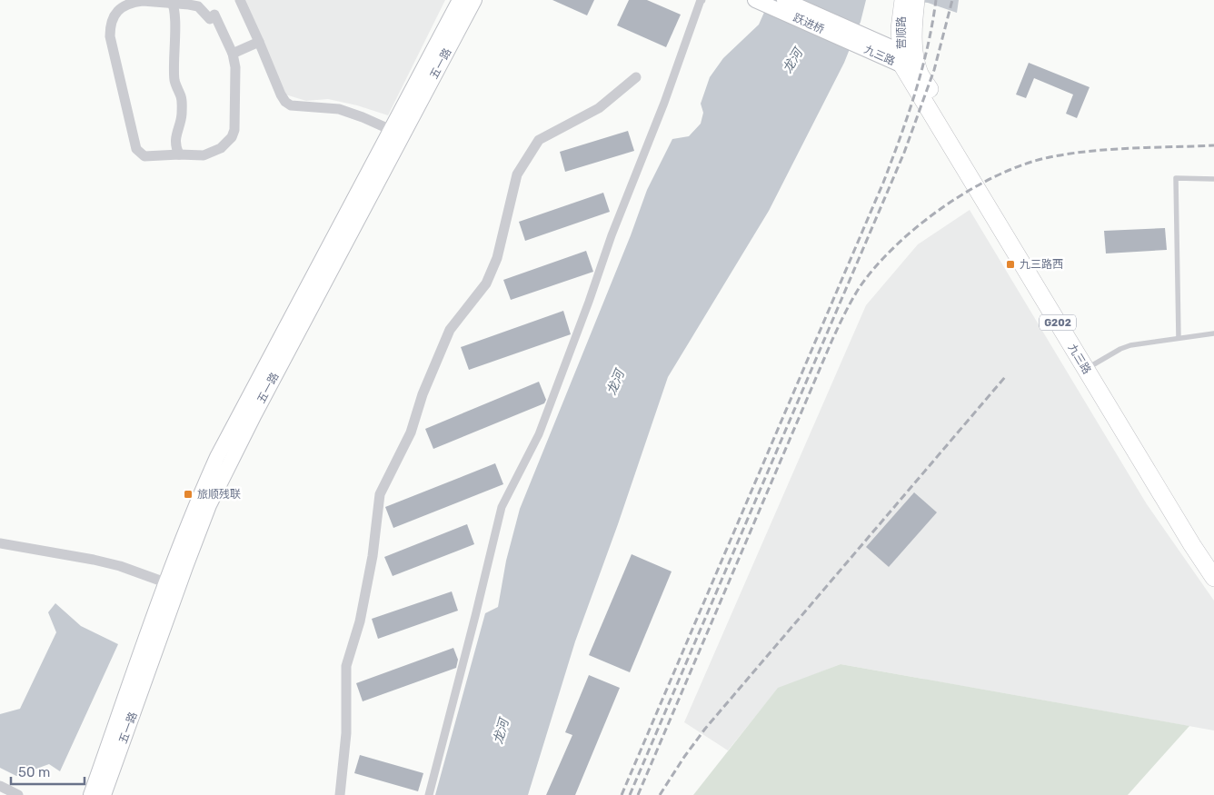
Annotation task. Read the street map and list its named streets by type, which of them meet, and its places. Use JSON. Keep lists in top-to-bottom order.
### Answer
{
  "streets": {
    "highway": ["营顺路", "九三路", "G202"],
    "main road": ["跃进桥", "五一路"]
  },
  "crossings": [
    ["跃进桥", "九三路"],
    ["营顺路", "九三路"]
  ],
  "water": ["龙河"],
  "places": {
    "transit": ["九三路西", "旅顺残联"]
  },
  "scale_bar": "50 m"
}
